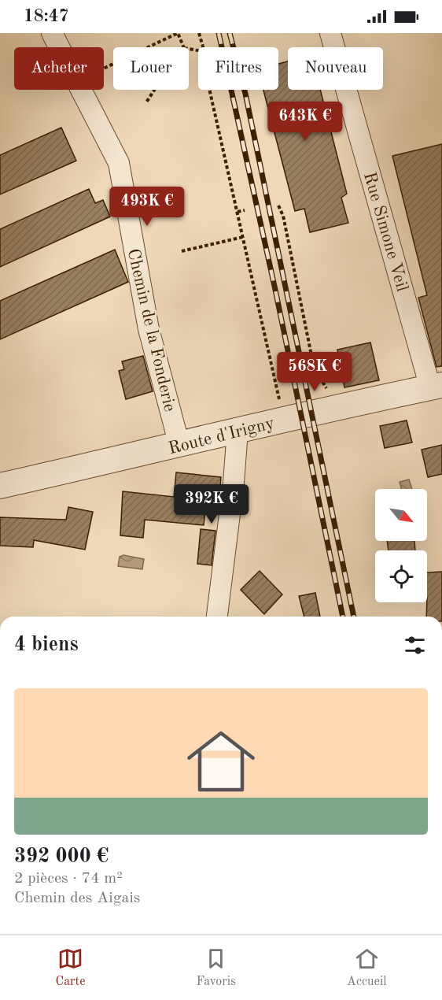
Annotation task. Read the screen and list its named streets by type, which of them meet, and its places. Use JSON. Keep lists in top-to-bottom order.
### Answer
{
  "streets": {
    "street": ["Rue Simone Veil", "Chemin de la Fonderie", "Route d'Irigny"]
  },
  "crossings": [
    ["Rue Simone Veil", "Route d'Irigny"],
    ["Chemin de la Fonderie", "Route d'Irigny"]
  ],
  "north": "bottom right",
  "page": {
    "status": "18:47",
    "chip": [
      "Acheter",
      "Louer",
      "Filtres",
      "Nouveau"
    ],
    "price": [
      "643K €",
      "493K €",
      "568K €",
      "392K €"
    ],
    "heading": "4 biens",
    "list": [
      {
        "name": "392 000 €",
        "note": "2 pièces · 74 m² · Chemin des Aigais"
      }
    ],
    "tabs": ["Carte", "Favoris", "Accueil"]
  }
}
